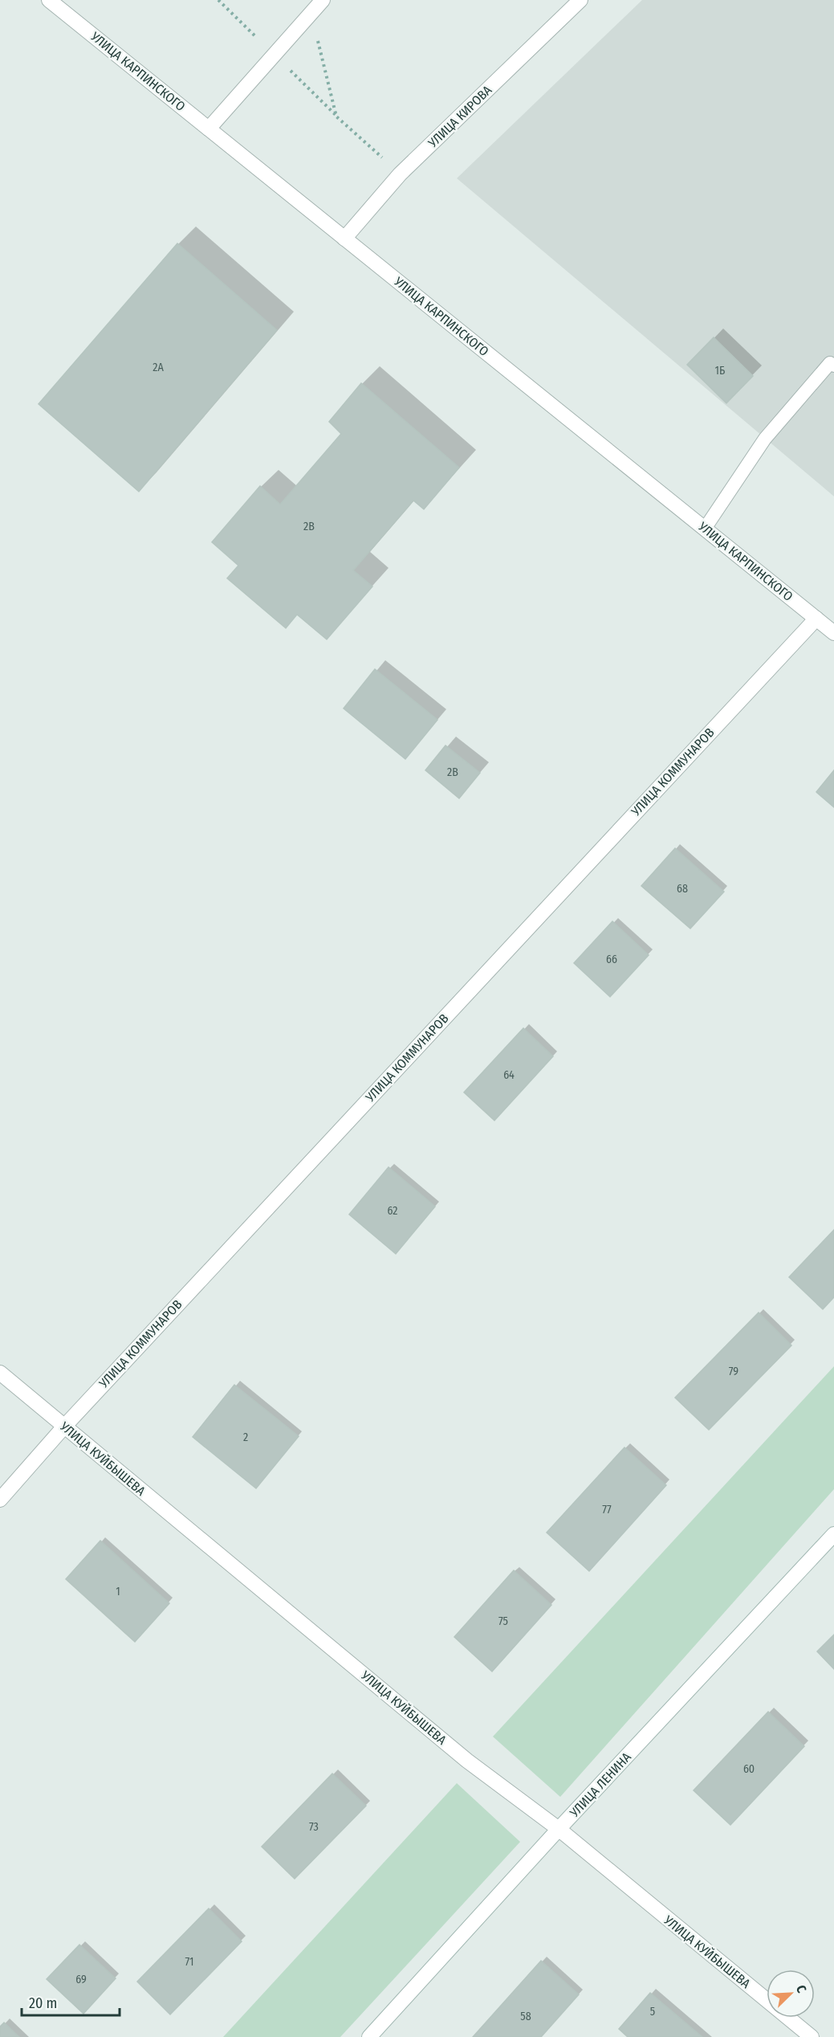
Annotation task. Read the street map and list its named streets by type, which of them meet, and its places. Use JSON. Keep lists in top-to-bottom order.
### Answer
{
  "streets": {
    "street": [
      "УЛИЦА КАРПИНСКОГО",
      "УЛИЦА КИРОВА",
      "УЛИЦА КОММУНАРОВ",
      "УЛИЦА КУЙБЫШЕВА",
      "УЛИЦА ЛЕНИНА"
    ]
  },
  "crossings": [
    ["УЛИЦА КАРПИНСКОГО", "УЛИЦА КИРОВА"],
    ["УЛИЦА КАРПИНСКОГО", "УЛИЦА КОММУНАРОВ"],
    ["УЛИЦА КОММУНАРОВ", "УЛИЦА КУЙБЫШЕВА"],
    ["УЛИЦА КУЙБЫШЕВА", "УЛИЦА ЛЕНИНА"]
  ],
  "house_numbers": [
    "2А",
    "1Б",
    "2В",
    "2В",
    "68",
    "66",
    "64",
    "62",
    "79",
    "2",
    "77",
    "1",
    "75",
    "60",
    "73",
    "71",
    "69",
    "5",
    "58"
  ],
  "scale_bar": "20 m",
  "north": "top right"
}
